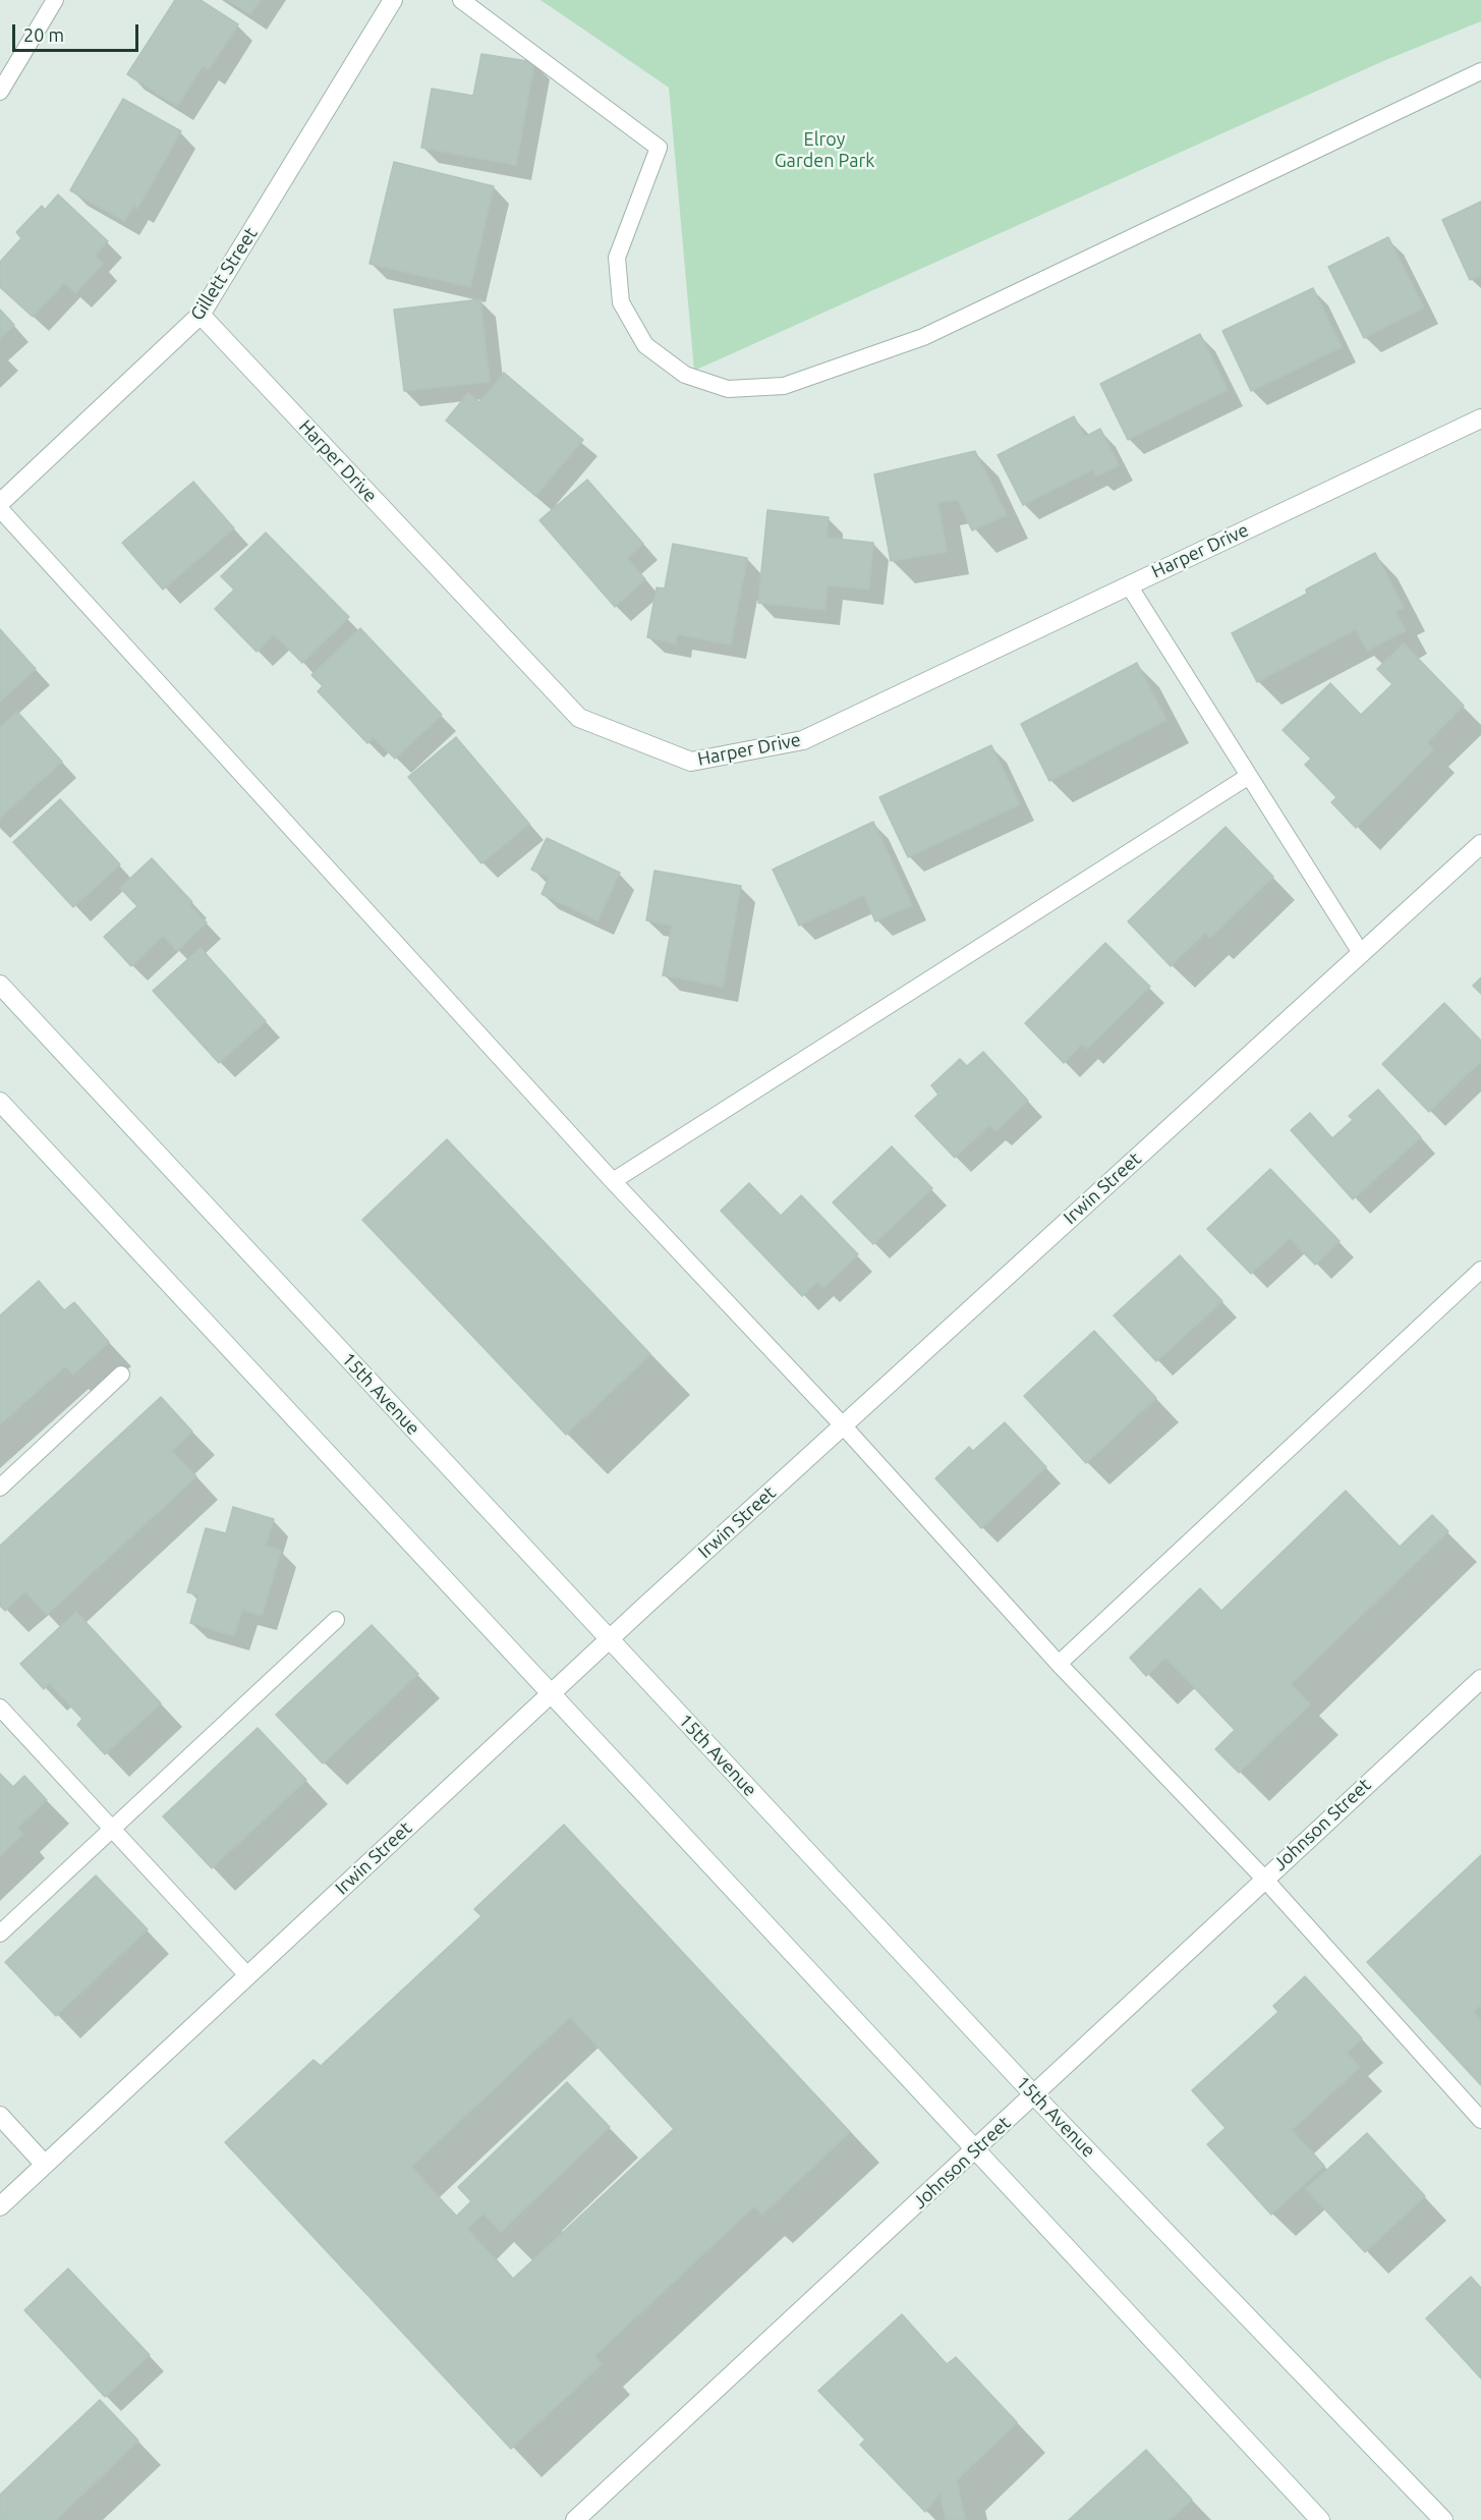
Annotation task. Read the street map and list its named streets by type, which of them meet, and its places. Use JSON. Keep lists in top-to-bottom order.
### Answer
{
  "streets": {
    "street": [
      "Gillett Street",
      "Harper Drive",
      "Irwin Street",
      "15th Avenue",
      "Johnson Street"
    ]
  },
  "crossings": [
    ["Gillett Street", "Harper Drive"],
    ["Irwin Street", "15th Avenue"],
    ["15th Avenue", "Johnson Street"]
  ],
  "parks": ["Elroy Garden Park"],
  "scale_bar": "20 m"
}
